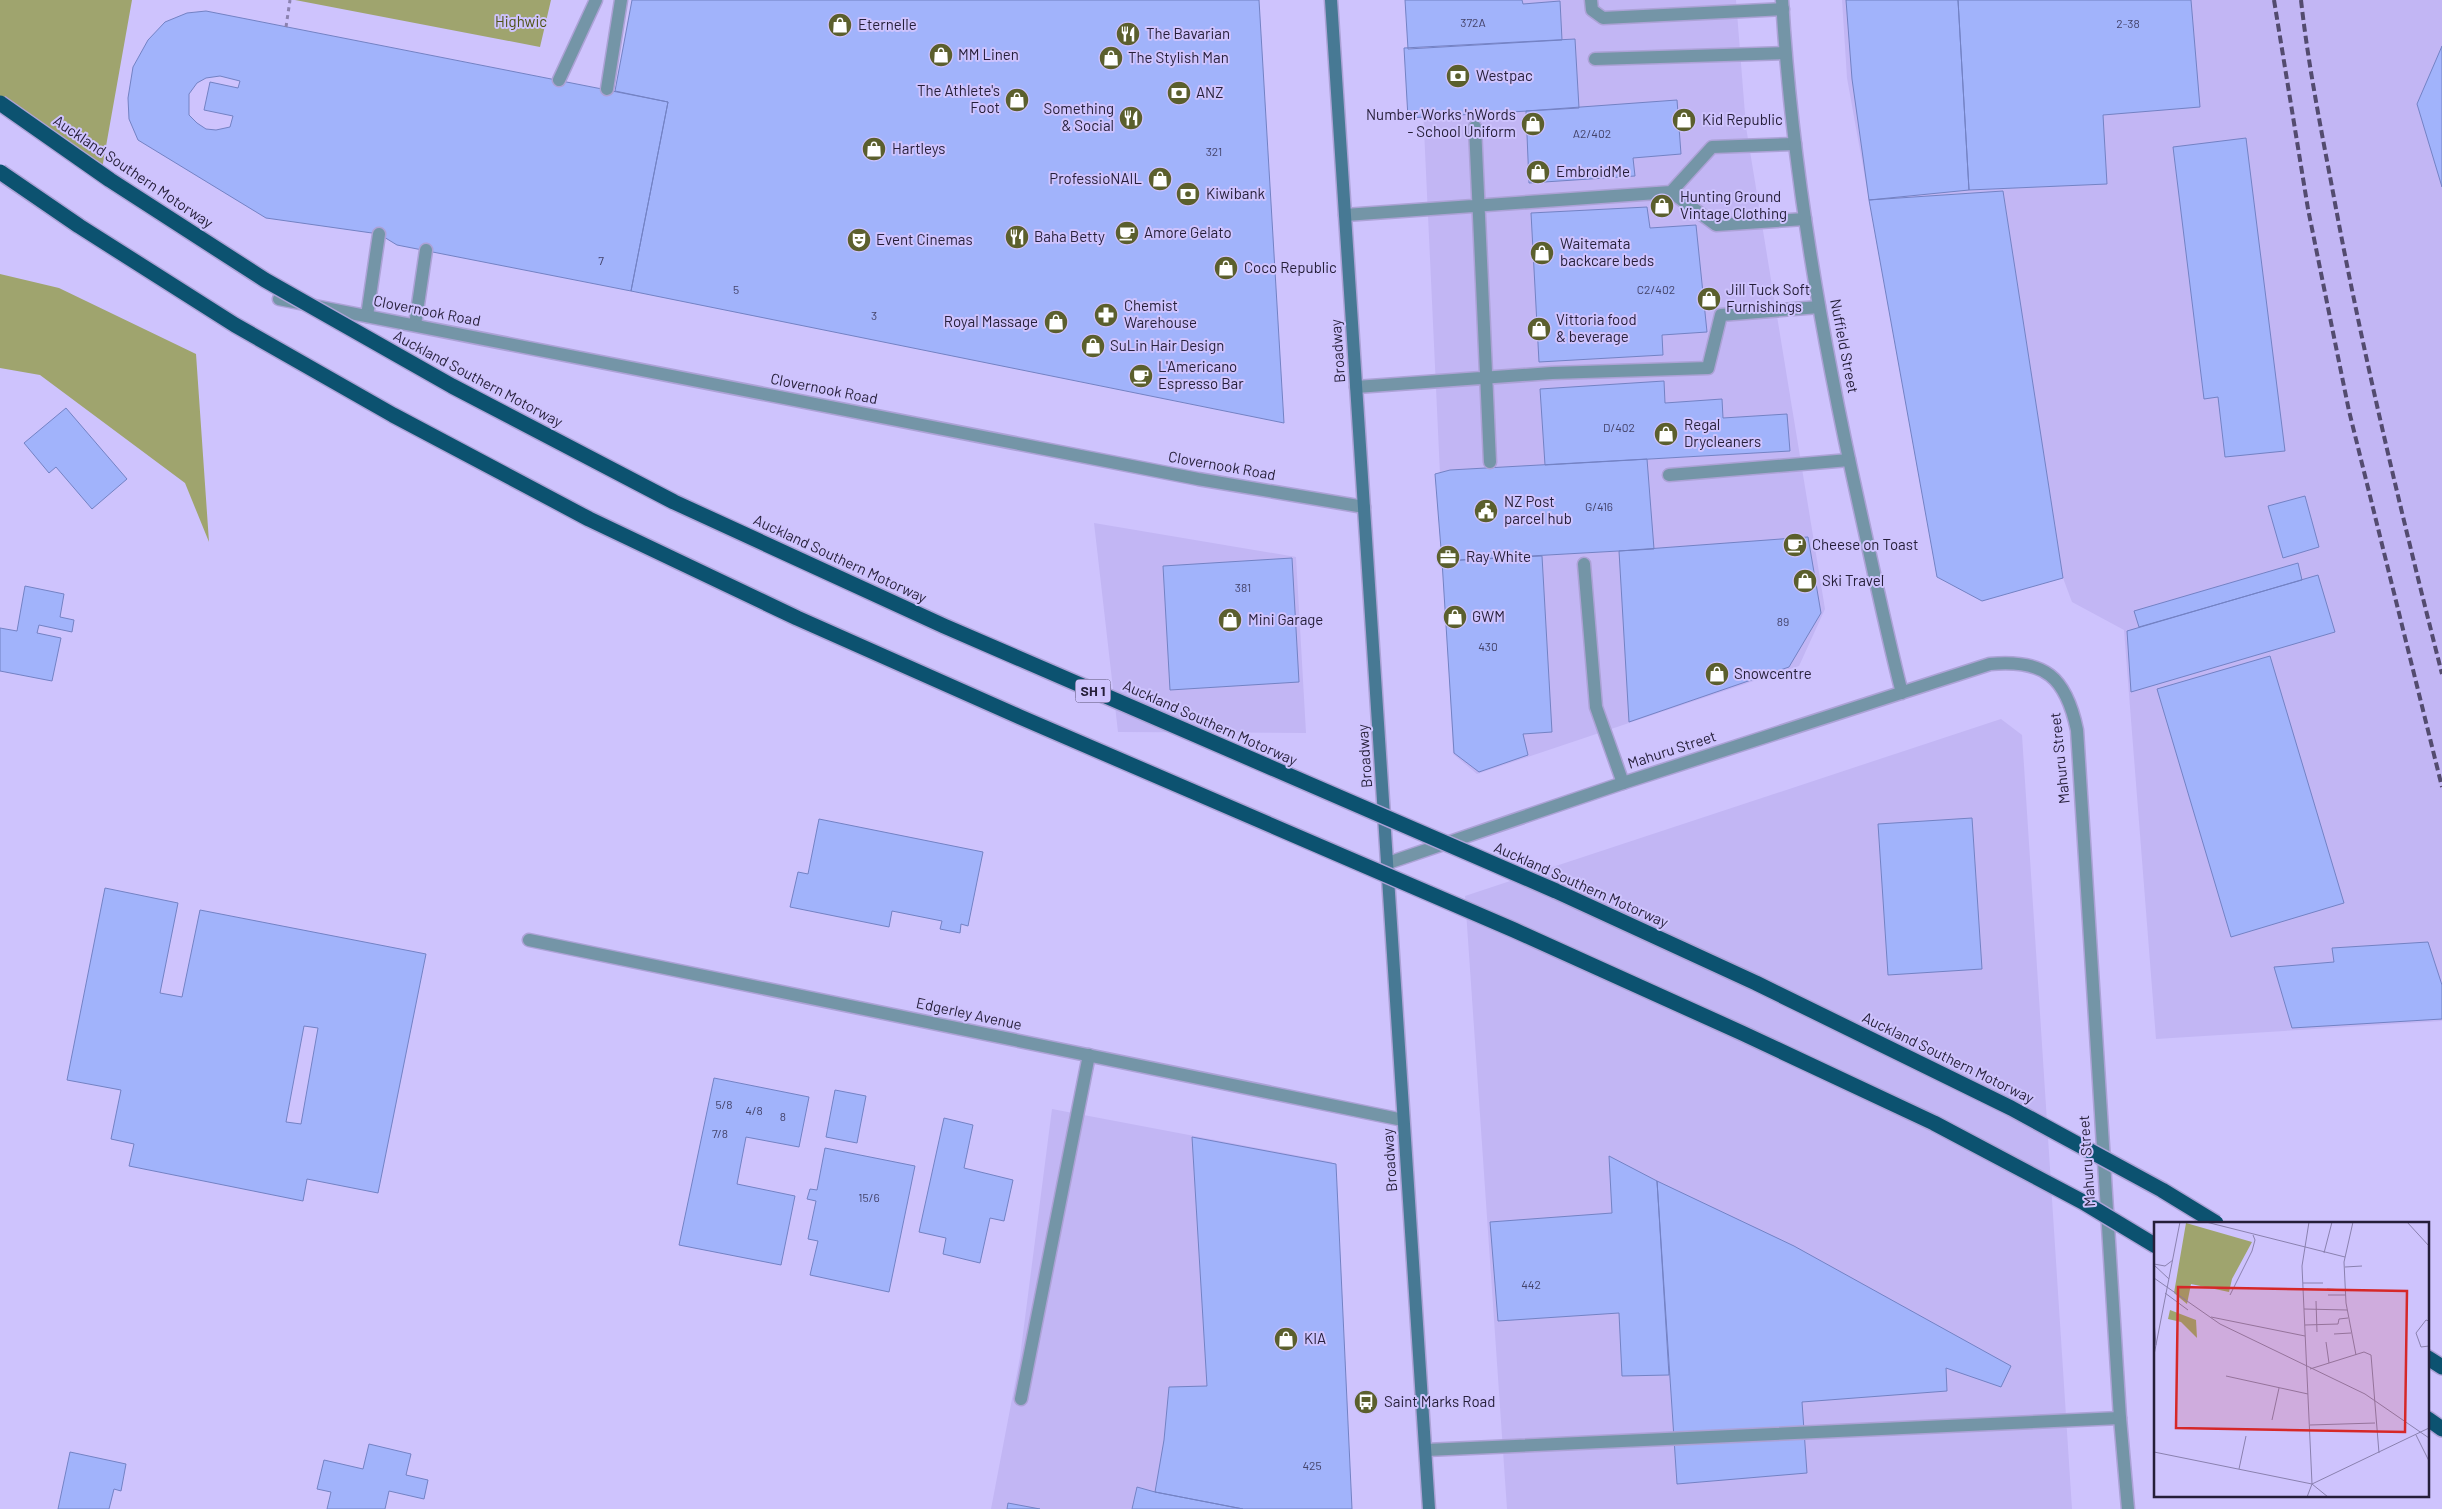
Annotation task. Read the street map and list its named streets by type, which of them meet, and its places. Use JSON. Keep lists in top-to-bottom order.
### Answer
{
  "streets": {
    "highway": ["Auckland Southern Motorway", "SH 1"],
    "main road": ["Broadway"],
    "street": [
      "Clovernook Road",
      "Nuffield Street",
      "Mahuru Street",
      "Edgerley Avenue"
    ]
  },
  "crossings": [
    ["Clovernook Road", "Broadway"],
    ["Nuffield Street", "Mahuru Street"],
    ["Broadway", "Mahuru Street"],
    ["Broadway", "Edgerley Avenue"]
  ],
  "parks": ["Highwic"],
  "places": {
    "shop": [
      "Eternelle",
      "MM Linen",
      "The Stylish Man",
      "The Athlete's Foot",
      "Kid Republic",
      "Number Works 'nWords - School Uniform",
      "Hartleys",
      "EmbroidMe",
      "ProfessioNAIL",
      "Hunting Ground Vintage Clothing",
      "Waitemata backcare beds",
      "Coco Republic",
      "Jill Tuck Soft Furnishings",
      "Royal Massage",
      "Vittoria food & beverage",
      "SuLin Hair Design",
      "Regal Drycleaners",
      "Ski Travel",
      "GWM",
      "Mini Garage",
      "Snowcentre",
      "KIA"
    ],
    "restaurant": ["The Bavarian", "Something & Social", "Baha Betty"],
    "bank": ["Westpac", "ANZ", "Kiwibank"],
    "cafe": ["Amore Gelato", "L'Americano Espresso Bar", "Cheese on Toast"],
    "theatre": ["Event Cinemas"],
    "pharmacy": ["Chemist Warehouse"],
    "public building": ["NZ Post parcel hub"],
    "office": ["Ray White"],
    "bus stop": ["Saint Marks Road"]
  },
  "house_numbers": [
    "372A",
    "2-38",
    "A2/402",
    "321",
    "7",
    "5",
    "C2/402",
    "3",
    "D/402",
    "G/416",
    "381",
    "89",
    "430",
    "5/8",
    "4/8",
    "8",
    "7/8",
    "15/6",
    "442",
    "425"
  ]
}
